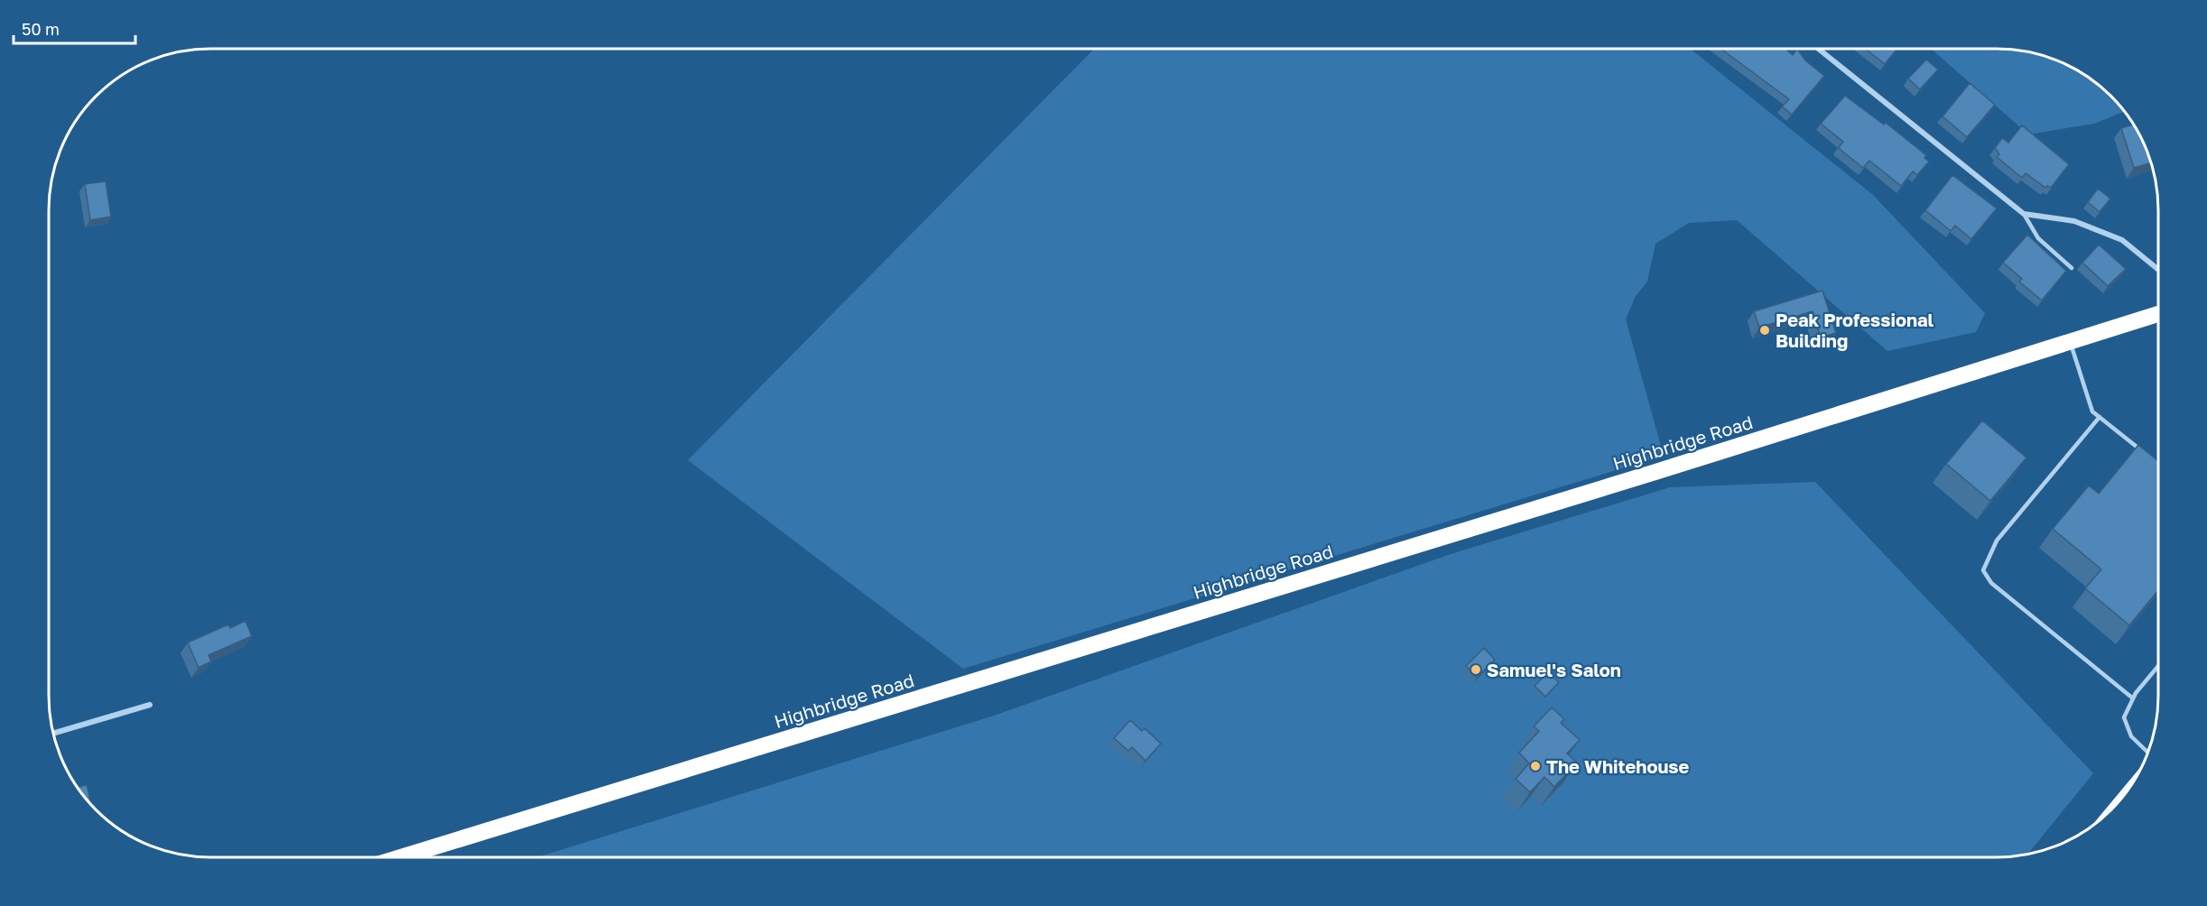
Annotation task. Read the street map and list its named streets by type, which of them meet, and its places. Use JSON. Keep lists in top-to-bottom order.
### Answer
{
  "streets": {
    "highway": ["Highbridge Road"]
  },
  "places": ["Peak Professional Building", "Samuel's Salon", "The Whitehouse"],
  "scale_bar": "50 m"
}
